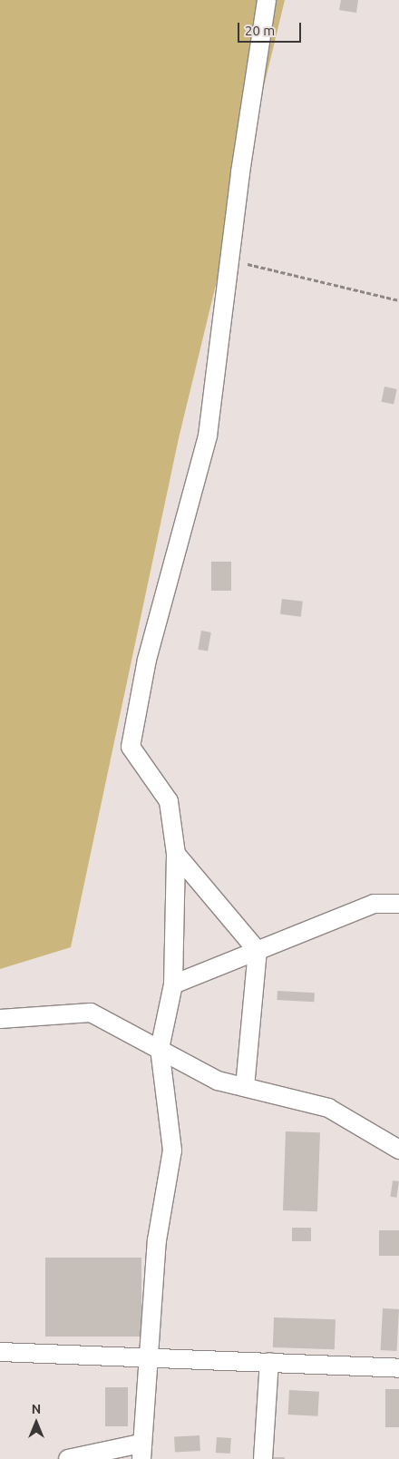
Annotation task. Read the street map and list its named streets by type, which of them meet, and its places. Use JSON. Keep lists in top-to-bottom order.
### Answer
{
  "scale_bar": "20 m",
  "north": "top"
}
